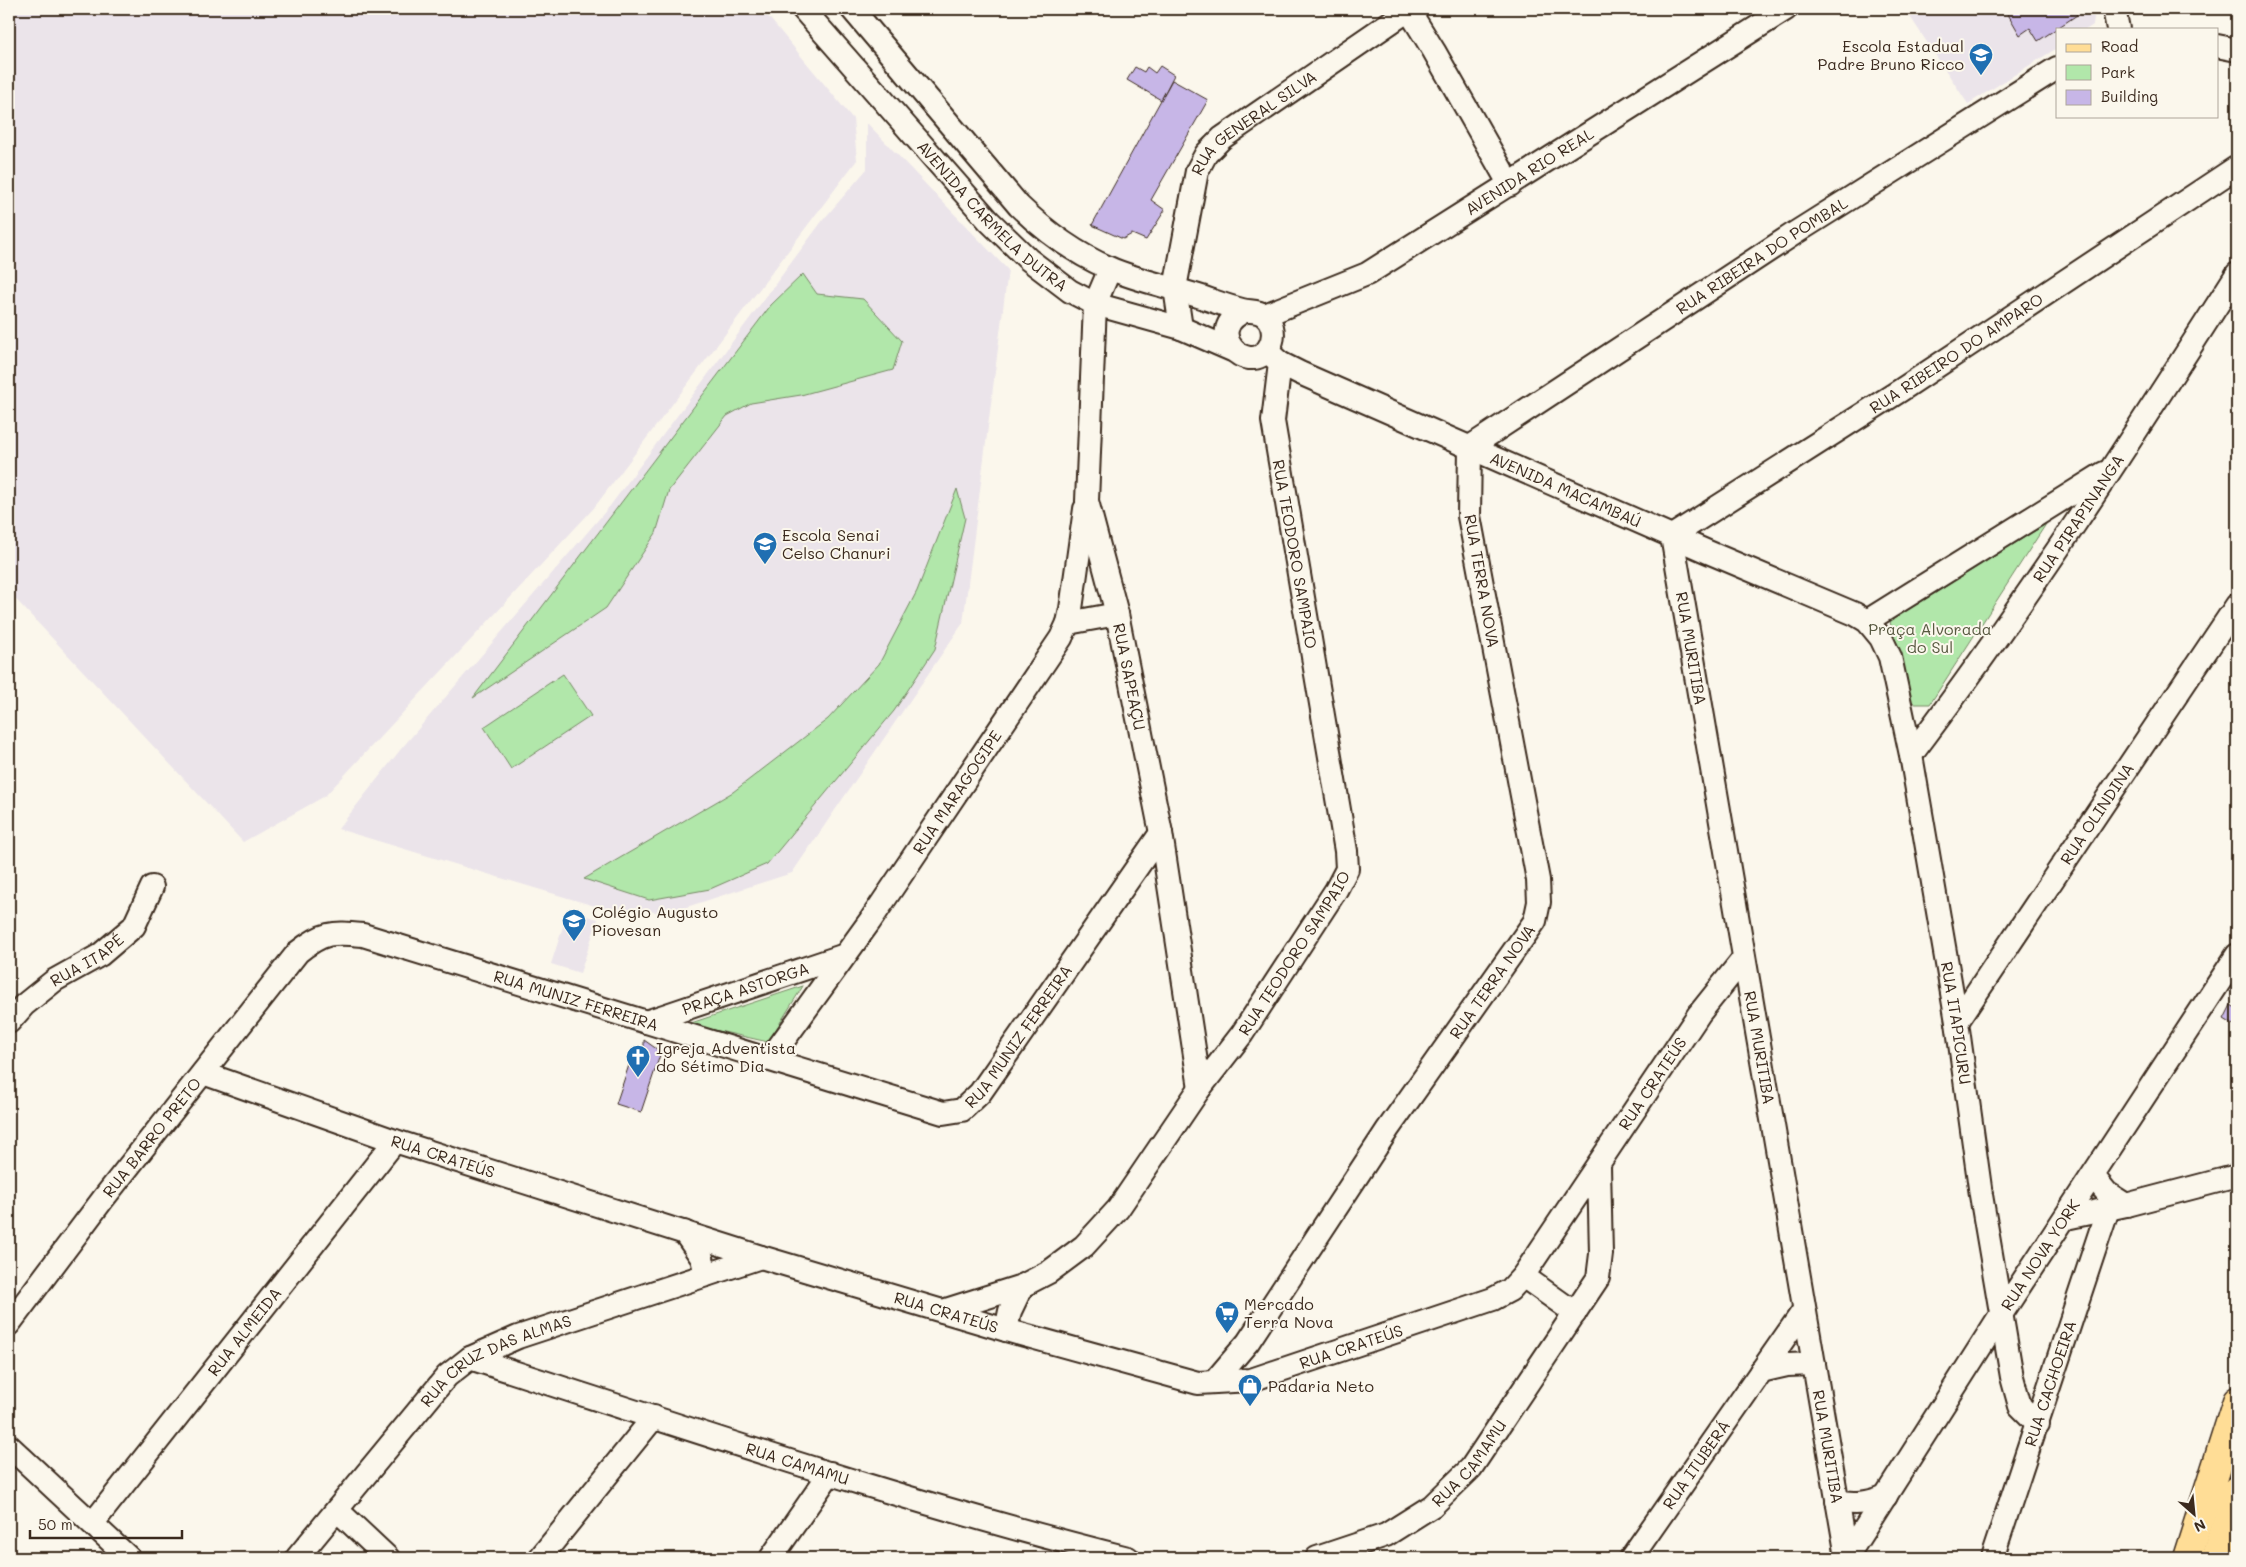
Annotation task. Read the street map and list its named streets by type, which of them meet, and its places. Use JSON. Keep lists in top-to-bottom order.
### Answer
{
  "streets": {
    "street": [
      "RUA GENERAL SILVA",
      "AVENIDA RIO REAL",
      "AVENIDA CARMELA DUTRA",
      "RUA RIBEIRA DO POMBAL",
      "RUA RIBEIRO DO AMPARO",
      "AVENIDA MACAMBAÚ",
      "RUA PIRAPINANGA",
      "RUA TEODORO SAMPAIO",
      "RUA TERRA NOVA",
      "RUA MURITIBA",
      "RUA SAPEAÇU",
      "RUA MARAGOGIPE",
      "RUA OLINDINA",
      "RUA ITAPÉ",
      "PRAÇA ASTORGA",
      "RUA MUNIZ FERREIRA",
      "RUA ITAPICURU",
      "RUA CRATEÚS",
      "RUA BARRO PRETO",
      "RUA NOVA YORK",
      "RUA ALMEIDA",
      "RUA CRUZ DAS ALMAS",
      "RUA CACHOEIRA",
      "RUA CAMAMU",
      "RUA ITUBERÁ"
    ]
  },
  "crossings": [
    ["RUA GENERAL SILVA", "AVENIDA CARMELA DUTRA"],
    ["AVENIDA RIO REAL", "AVENIDA CARMELA DUTRA"],
    ["AVENIDA RIO REAL", "AVENIDA MACAMBAÚ"],
    ["AVENIDA RIO REAL", "RUA TEODORO SAMPAIO"],
    ["AVENIDA CARMELA DUTRA", "AVENIDA MACAMBAÚ"],
    ["AVENIDA CARMELA DUTRA", "RUA TEODORO SAMPAIO"],
    ["AVENIDA CARMELA DUTRA", "RUA SAPEAÇU"],
    ["RUA RIBEIRA DO POMBAL", "AVENIDA MACAMBAÚ"],
    ["RUA RIBEIRA DO POMBAL", "RUA TERRA NOVA"],
    ["RUA RIBEIRO DO AMPARO", "AVENIDA MACAMBAÚ"],
    ["RUA RIBEIRO DO AMPARO", "RUA MURITIBA"],
    ["AVENIDA MACAMBAÚ", "RUA TEODORO SAMPAIO"],
    ["AVENIDA MACAMBAÚ", "RUA TERRA NOVA"],
    ["AVENIDA MACAMBAÚ", "RUA MURITIBA"],
    ["AVENIDA MACAMBAÚ", "RUA ITAPICURU"],
    ["RUA PIRAPINANGA", "RUA ITAPICURU"],
    ["RUA TEODORO SAMPAIO", "RUA SAPEAÇU"],
    ["RUA TEODORO SAMPAIO", "RUA CRATEÚS"],
    ["RUA TERRA NOVA", "RUA CRATEÚS"],
    ["RUA MURITIBA", "RUA CRATEÚS"],
    ["RUA MURITIBA", "RUA NOVA YORK"],
    ["RUA MURITIBA", "RUA ITUBERÁ"],
    ["RUA SAPEAÇU", "RUA MARAGOGIPE"],
    ["RUA SAPEAÇU", "RUA MUNIZ FERREIRA"],
    ["RUA MARAGOGIPE", "PRAÇA ASTORGA"],
    ["RUA MARAGOGIPE", "RUA MUNIZ FERREIRA"],
    ["RUA OLINDINA", "RUA ITAPICURU"],
    ["PRAÇA ASTORGA", "RUA MUNIZ FERREIRA"],
    ["RUA MUNIZ FERREIRA", "RUA BARRO PRETO"],
    ["RUA ITAPICURU", "RUA NOVA YORK"],
    ["RUA ITAPICURU", "RUA CACHOEIRA"],
    ["RUA CRATEÚS", "RUA BARRO PRETO"],
    ["RUA CRATEÚS", "RUA ALMEIDA"],
    ["RUA CRATEÚS", "RUA CRUZ DAS ALMAS"],
    ["RUA CRATEÚS", "RUA CAMAMU"],
    ["RUA CRUZ DAS ALMAS", "RUA CAMAMU"]
  ],
  "parks": ["Praça Alvorada do Sul"],
  "places": {
    "school or university": ["Escola Estadual Padre Bruno Ricco", "Escola Senai Celso Chanuri", "Colégio Augusto Piovesan"],
    "church": ["Igreja Adventista do Sétimo Dia"],
    "supermarket": ["Mercado Terra Nova"],
    "shop": ["Padaria Neto"]
  },
  "legend": ["Road", "Park", "Building"],
  "scale_bar": "50 m",
  "north": "bottom right"
}
